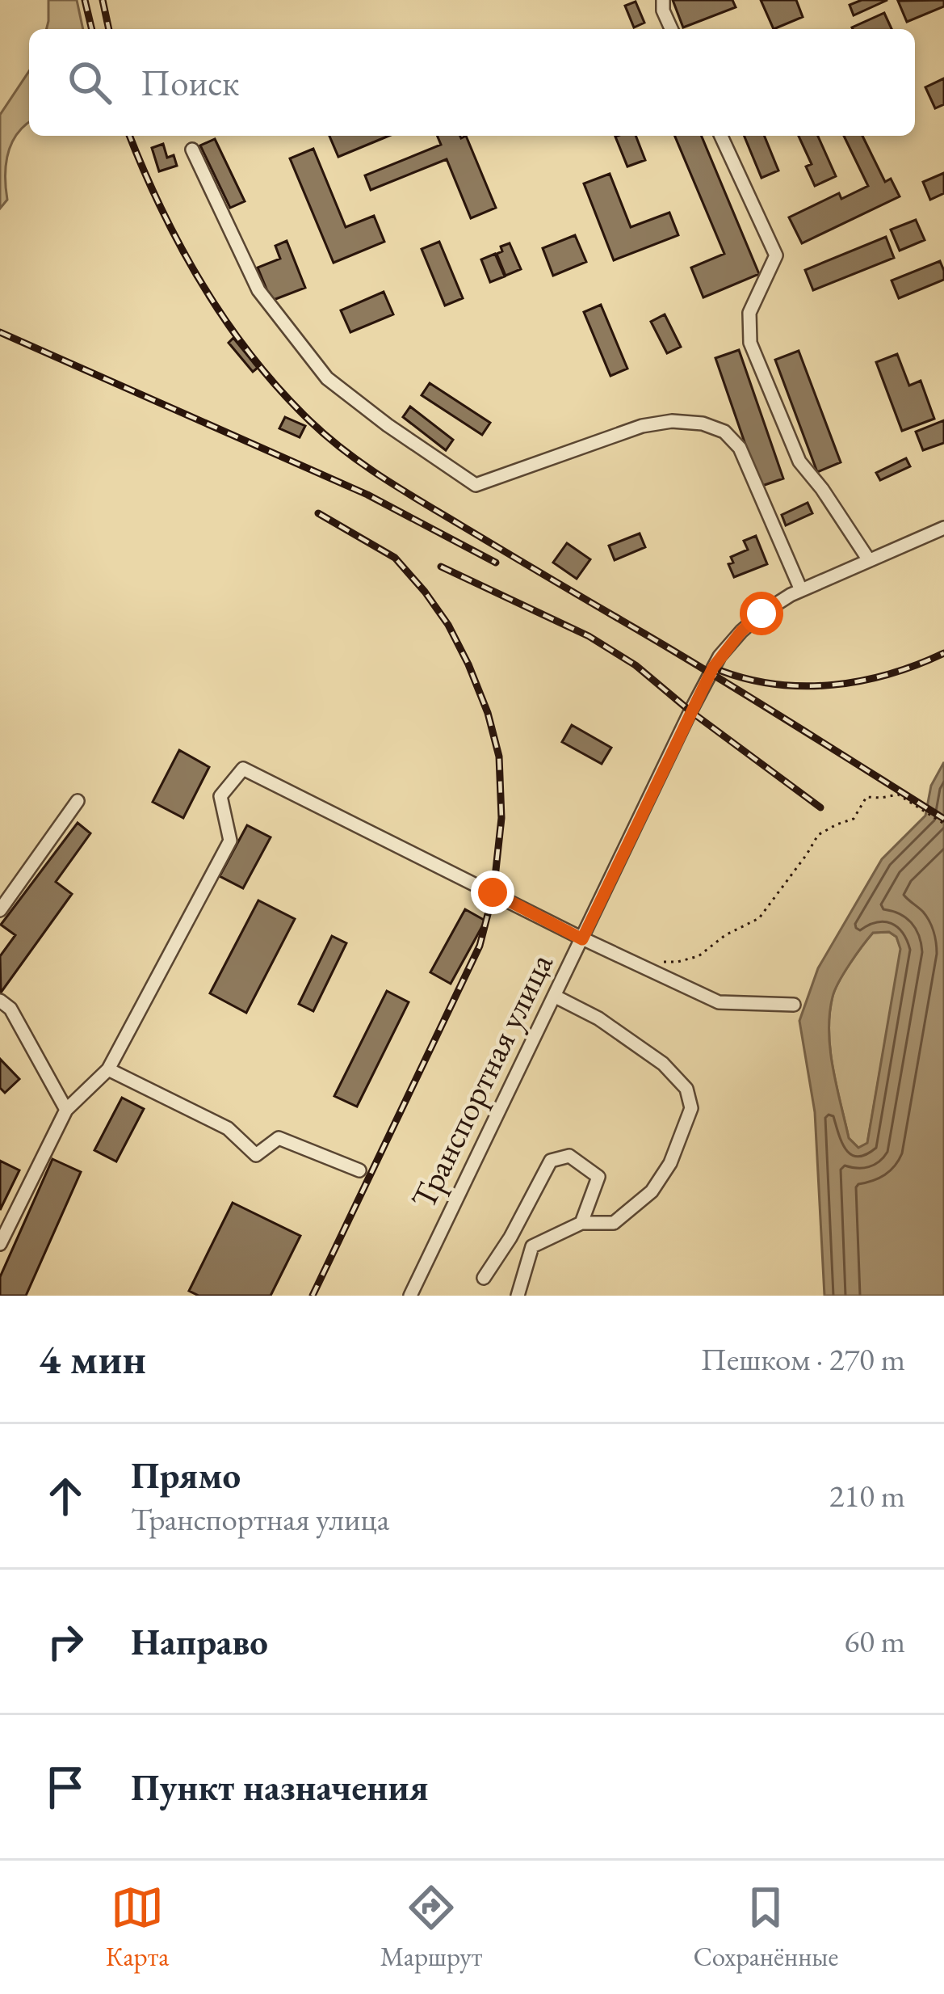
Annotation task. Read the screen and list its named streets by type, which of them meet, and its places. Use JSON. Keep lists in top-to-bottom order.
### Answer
{
  "streets": {
    "street": ["Транспортная улица"]
  },
  "page": {
    "search": "Поиск",
    "heading": ["4 мин", "Пешком · 270 m"],
    "list": [
      ["Прямо", "Транспортная улица", "210 m"],
      ["Направо", "60 m"],
      "Пункт назначения"
    ],
    "nav": ["Карта", "Маршрут", "Сохранённые"]
  }
}
